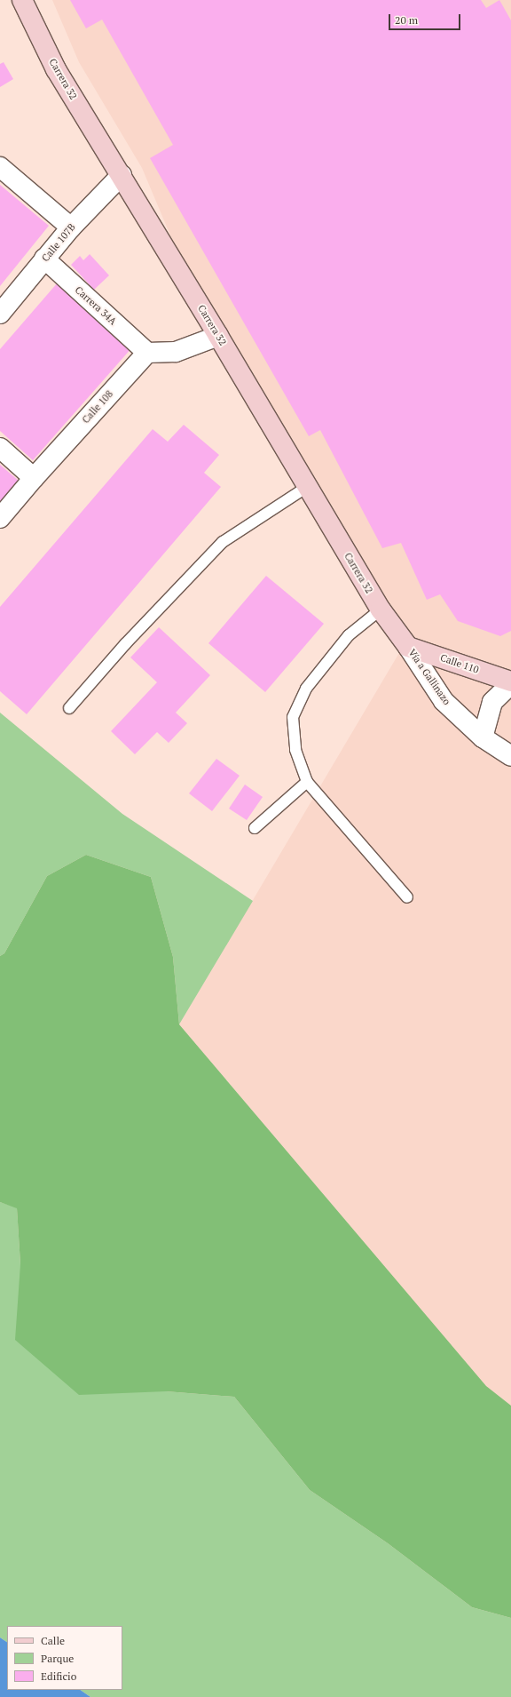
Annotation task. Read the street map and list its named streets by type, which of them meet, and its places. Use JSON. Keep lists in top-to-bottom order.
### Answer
{
  "streets": {
    "main road": ["Carrera 32", "Calle 110"],
    "street": [
      "Calle 107B",
      "Carrera 34A",
      "Calle 108",
      "Vía a Gallinazo"
    ]
  },
  "crossings": [
    ["Carrera 32", "Calle 107B"],
    ["Carrera 32", "Calle 110"],
    ["Carrera 32", "Vía a Gallinazo"],
    ["Calle 107B", "Carrera 34A"],
    ["Carrera 34A", "Calle 108"],
    ["Calle 110", "Vía a Gallinazo"]
  ],
  "legend": ["Calle", "Parque", "Edificio"],
  "scale_bar": "20 m"
}
